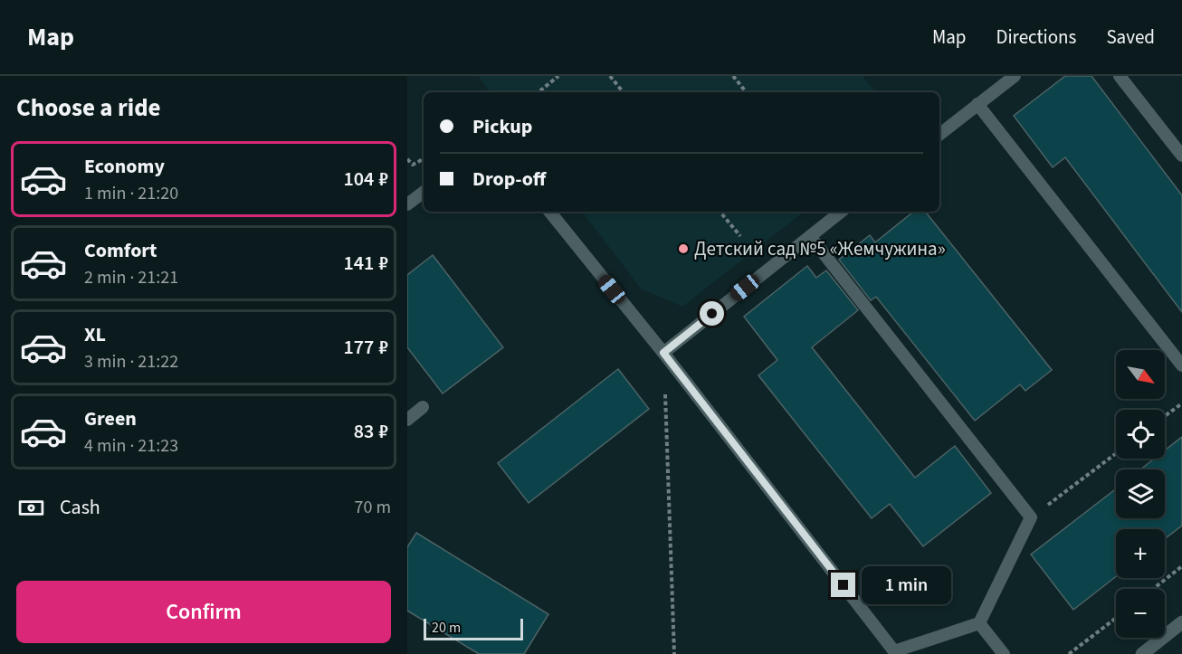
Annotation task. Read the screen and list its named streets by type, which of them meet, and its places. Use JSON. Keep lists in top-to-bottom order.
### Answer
{
  "places": ["Детский сад №5 «Жемчужина»"],
  "scale_bar": "20 m",
  "north": "bottom right",
  "page": {
    "header": "Map",
    "nav": ["Map", "Directions", "Saved"],
    "heading": "Choose a ride",
    "banner": ["Pickup", "Drop-off"],
    "list": [
      {
        "name": "Economy",
        "note": "1 min · 21:20",
        "value": "104 ₽"
      },
      {
        "name": "Comfort",
        "note": "2 min · 21:21",
        "value": "141 ₽"
      },
      {
        "name": "XL",
        "note": "3 min · 21:22",
        "value": "177 ₽"
      },
      {
        "name": "Green",
        "note": "4 min · 21:23",
        "value": "83 ₽"
      }
    ],
    "map_buttons": ["+", "−"],
    "pay": ["Cash", "70 m"],
    "bubble": "1 min",
    "buttons": "Confirm",
    "scale": "20 m"
  }
}
